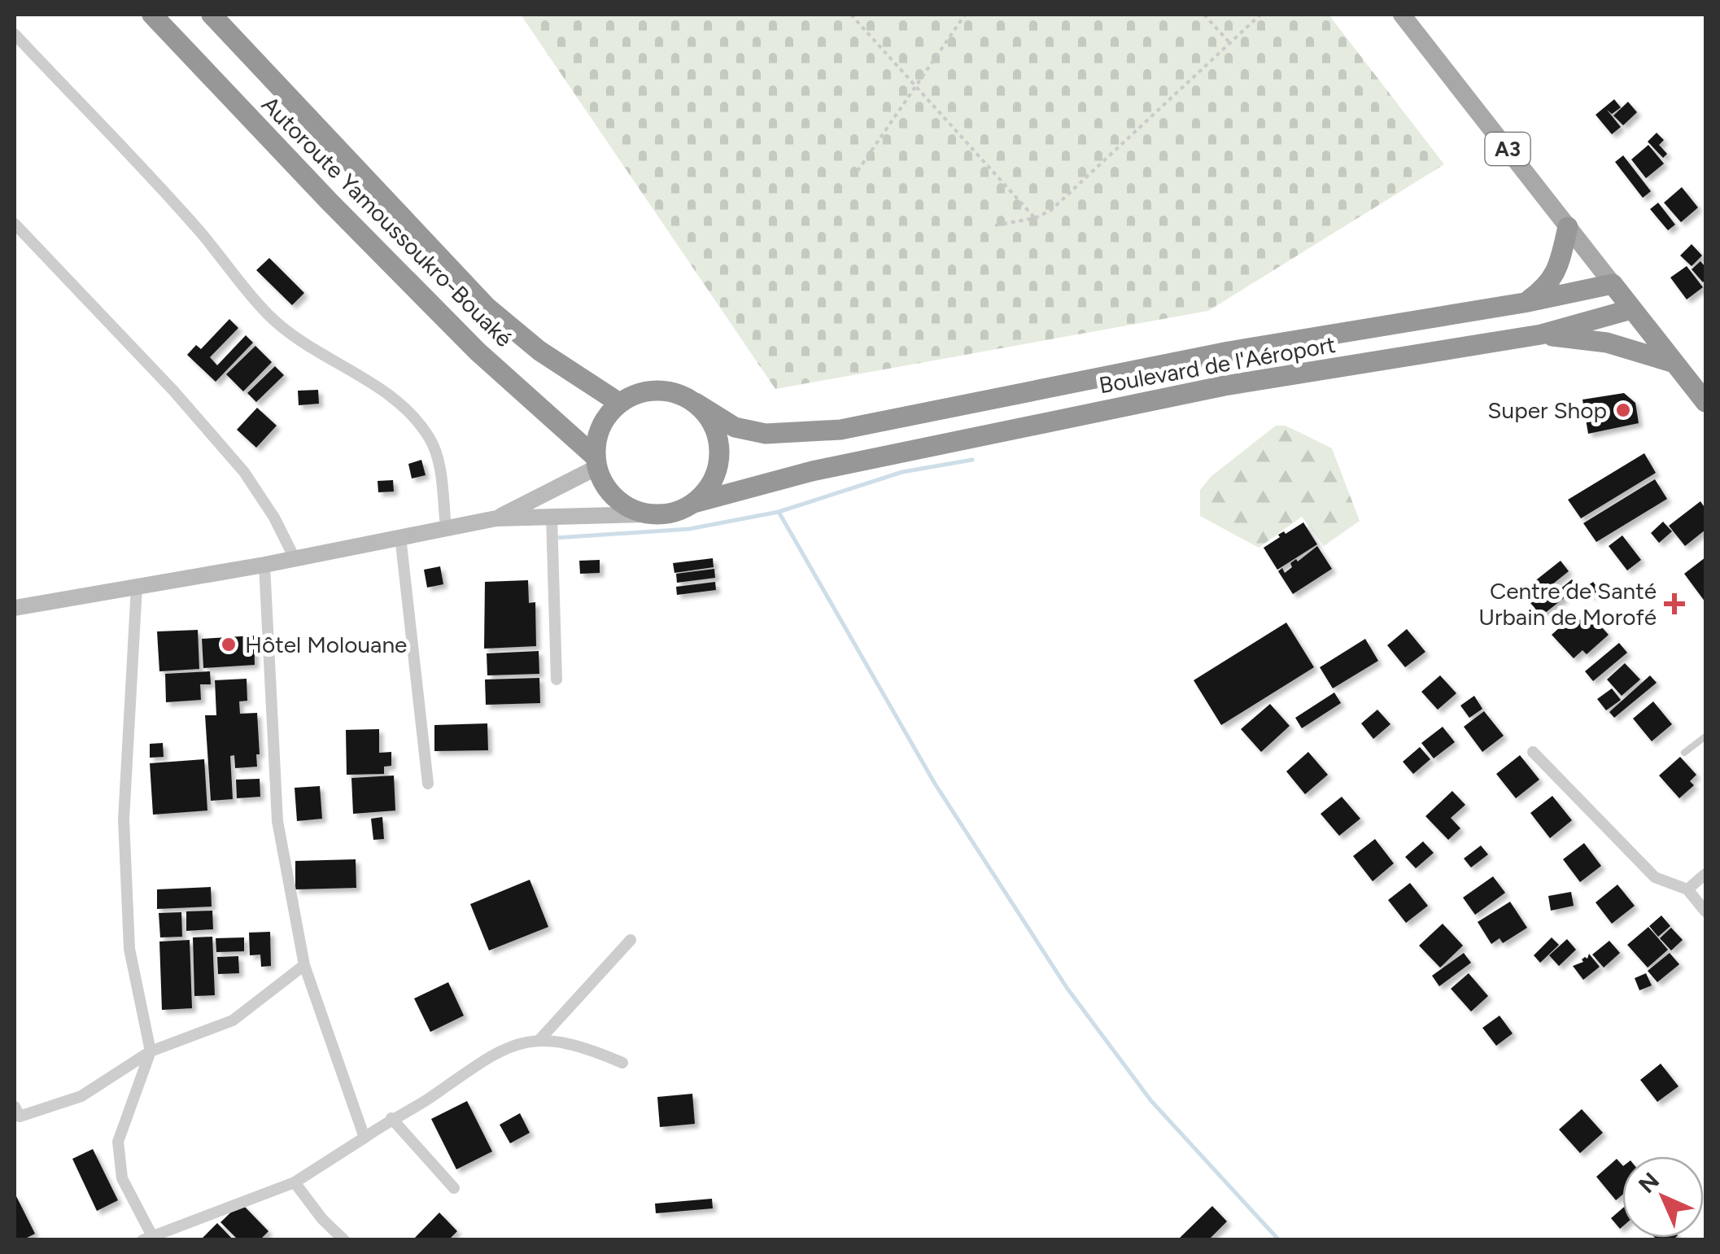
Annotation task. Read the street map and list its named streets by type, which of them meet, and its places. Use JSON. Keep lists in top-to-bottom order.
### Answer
{
  "streets": {
    "highway": ["A3", "Autoroute Yamoussoukro-Bouaké", "Boulevard de l'Aéroport"]
  },
  "crossings": [
    ["A3", "Boulevard de l'Aéroport"],
    ["Autoroute Yamoussoukro-Bouaké", "Boulevard de l'Aéroport"]
  ],
  "places": {
    "other": ["Super Shop", "Hôtel Molouane"],
    "health": ["Centre de Santé Urbain de Morofé"]
  },
  "north": "top left"
}
